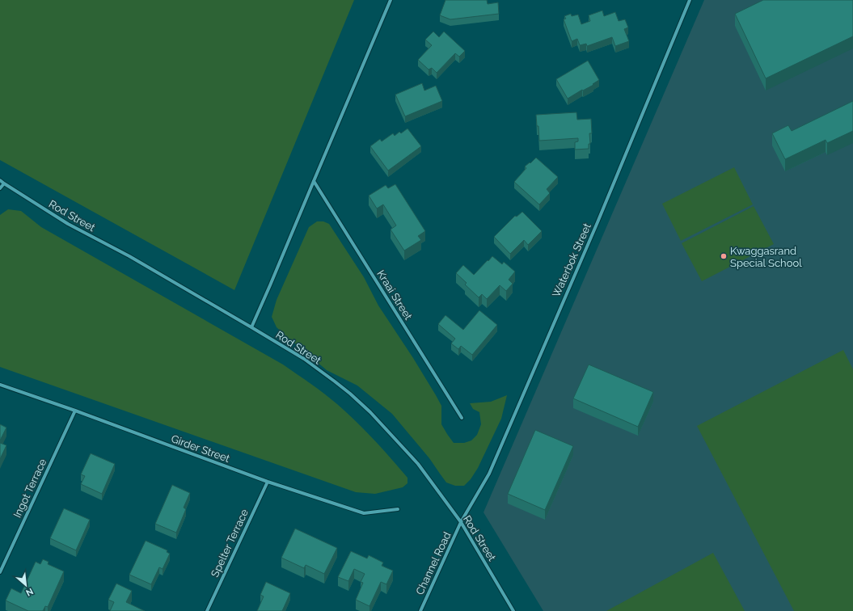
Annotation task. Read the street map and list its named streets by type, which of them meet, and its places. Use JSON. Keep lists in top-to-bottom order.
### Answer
{
  "streets": {
    "street": [
      "Rod Street",
      "Waterbok Street",
      "Kraai Street",
      "Girder Street",
      "Ingot Terrace",
      "Spelter Terrace",
      "Channel Road"
    ]
  },
  "crossings": [
    ["Rod Street", "Waterbok Street"],
    ["Rod Street", "Channel Road"],
    ["Waterbok Street", "Channel Road"],
    ["Girder Street", "Ingot Terrace"],
    ["Girder Street", "Spelter Terrace"]
  ],
  "places": ["Kwaggasrand Special School"],
  "north": "bottom right"
}
